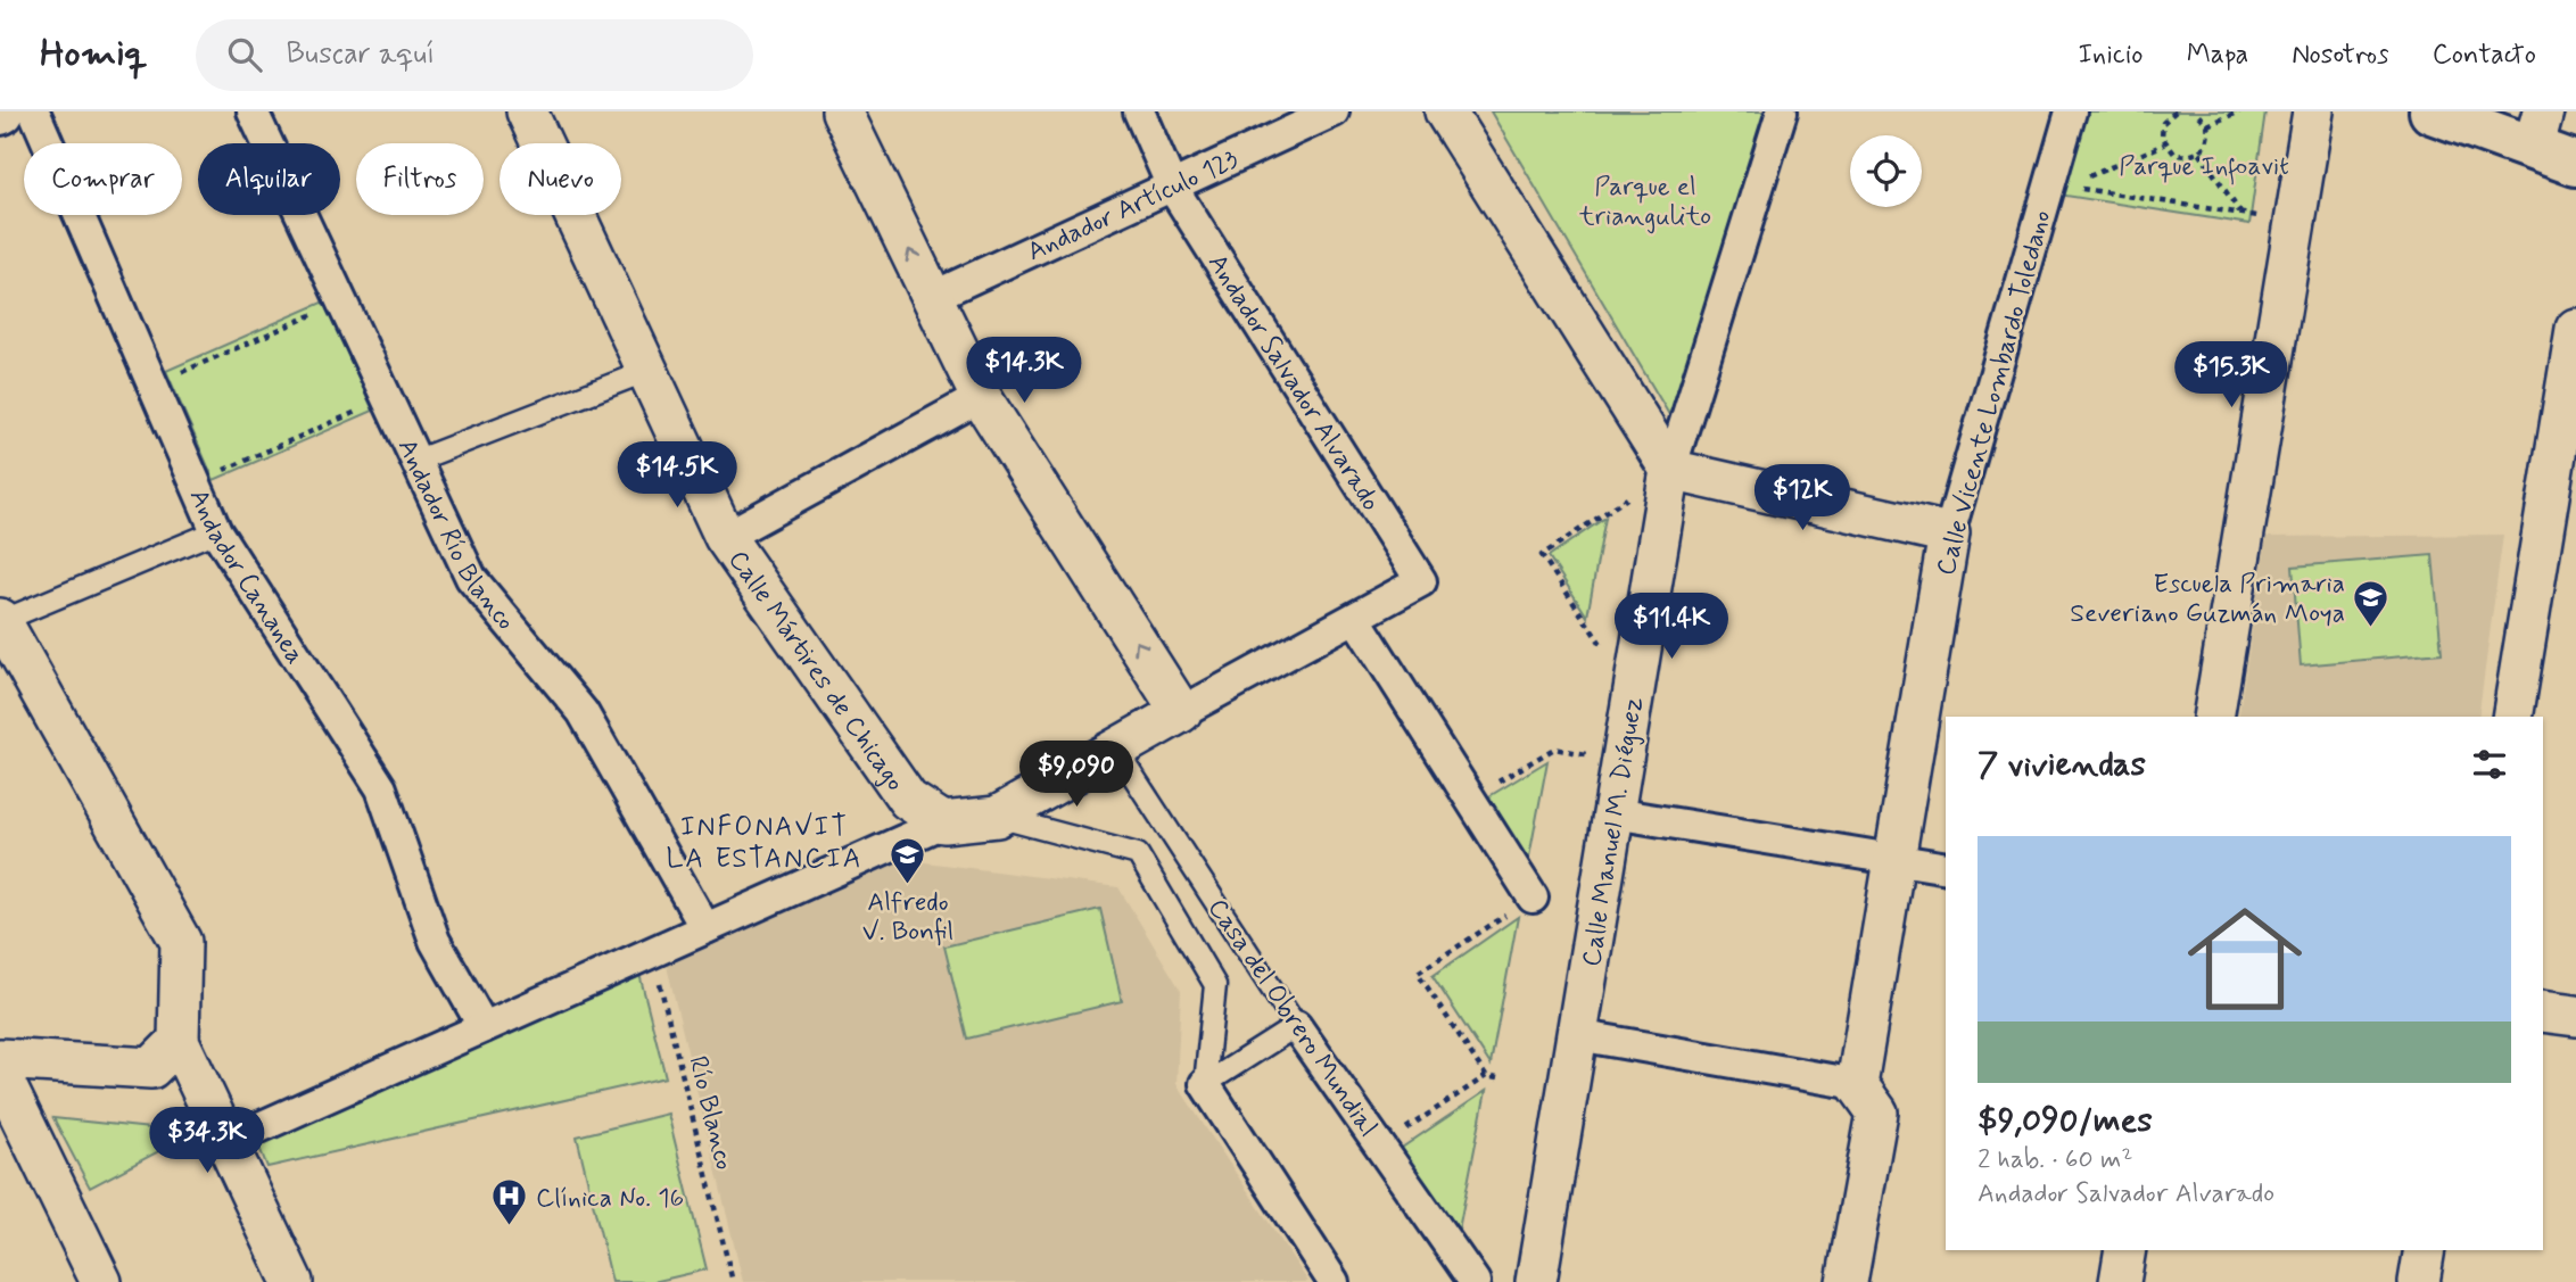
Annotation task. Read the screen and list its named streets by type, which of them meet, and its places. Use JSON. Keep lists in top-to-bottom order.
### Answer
{
  "streets": {
    "street": [
      "Andador Artículo 123",
      "Andador Salvador Alvarado",
      "Calle Vicente Lombardo Toledano",
      "Andador Río Blanco",
      "Andador Cananea",
      "Calle Mártires de Chicago",
      "Calle Manuel M. Diéguez",
      "Casa del Obrero Mundial"
    ],
    "path": ["Río Blanco"]
  },
  "crossings": [
    ["Andador Artículo 123", "Andador Salvador Alvarado"],
    ["Andador Salvador Alvarado", "Calle Mártires de Chicago"],
    ["Andador Salvador Alvarado", "Casa del Obrero Mundial"]
  ],
  "districts": ["INFONAVIT LA ESTANCIA"],
  "parks": ["Parque Infoavit", "Parque el triangulito"],
  "places": {
    "school or university": ["Escuela Primaria Severiano Guzmán Moya", "Alfredo V. Bonfil"],
    "hospital": ["Clínica No. 16"]
  },
  "page": {
    "header": "Homiq",
    "search": "Buscar aquí",
    "nav": [
      "Inicio",
      "Mapa",
      "Nosotros",
      "Contacto"
    ],
    "chip": [
      "Comprar",
      "Alquilar",
      "Filtros",
      "Nuevo"
    ],
    "price": [
      "$14.3K",
      "$15.3K",
      "$14.5K",
      "$12K",
      "$11.4K",
      "$9,090",
      "$34.3K"
    ],
    "heading": "7 viviendas",
    "list": [
      {
        "name": "$9,090/mes",
        "note": "2 hab. · 60 m² · Andador Salvador Alvarado"
      }
    ]
  }
}
